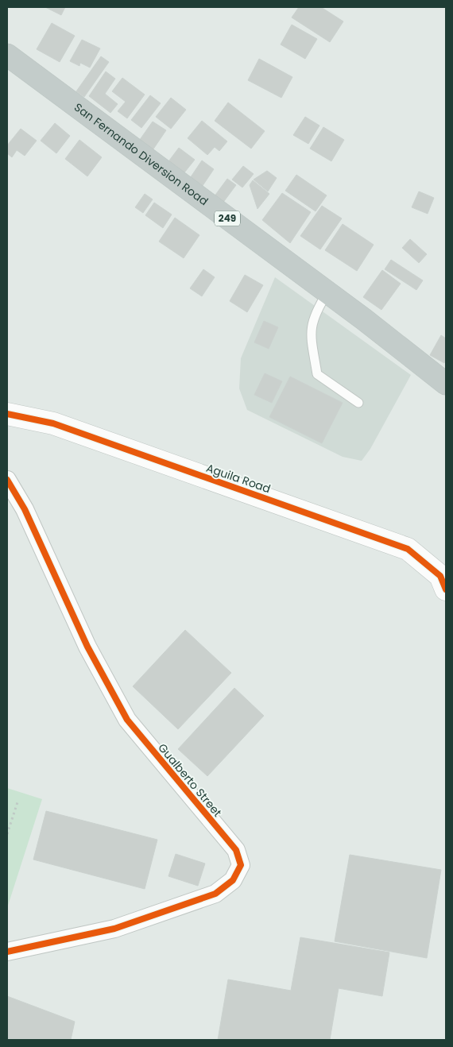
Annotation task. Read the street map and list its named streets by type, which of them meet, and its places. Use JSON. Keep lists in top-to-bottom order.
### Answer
{
  "streets": {
    "highway": ["San Fernando Diversion Road", "249"],
    "street": ["Aguila Road", "Gualberto Street"]
  }
}
